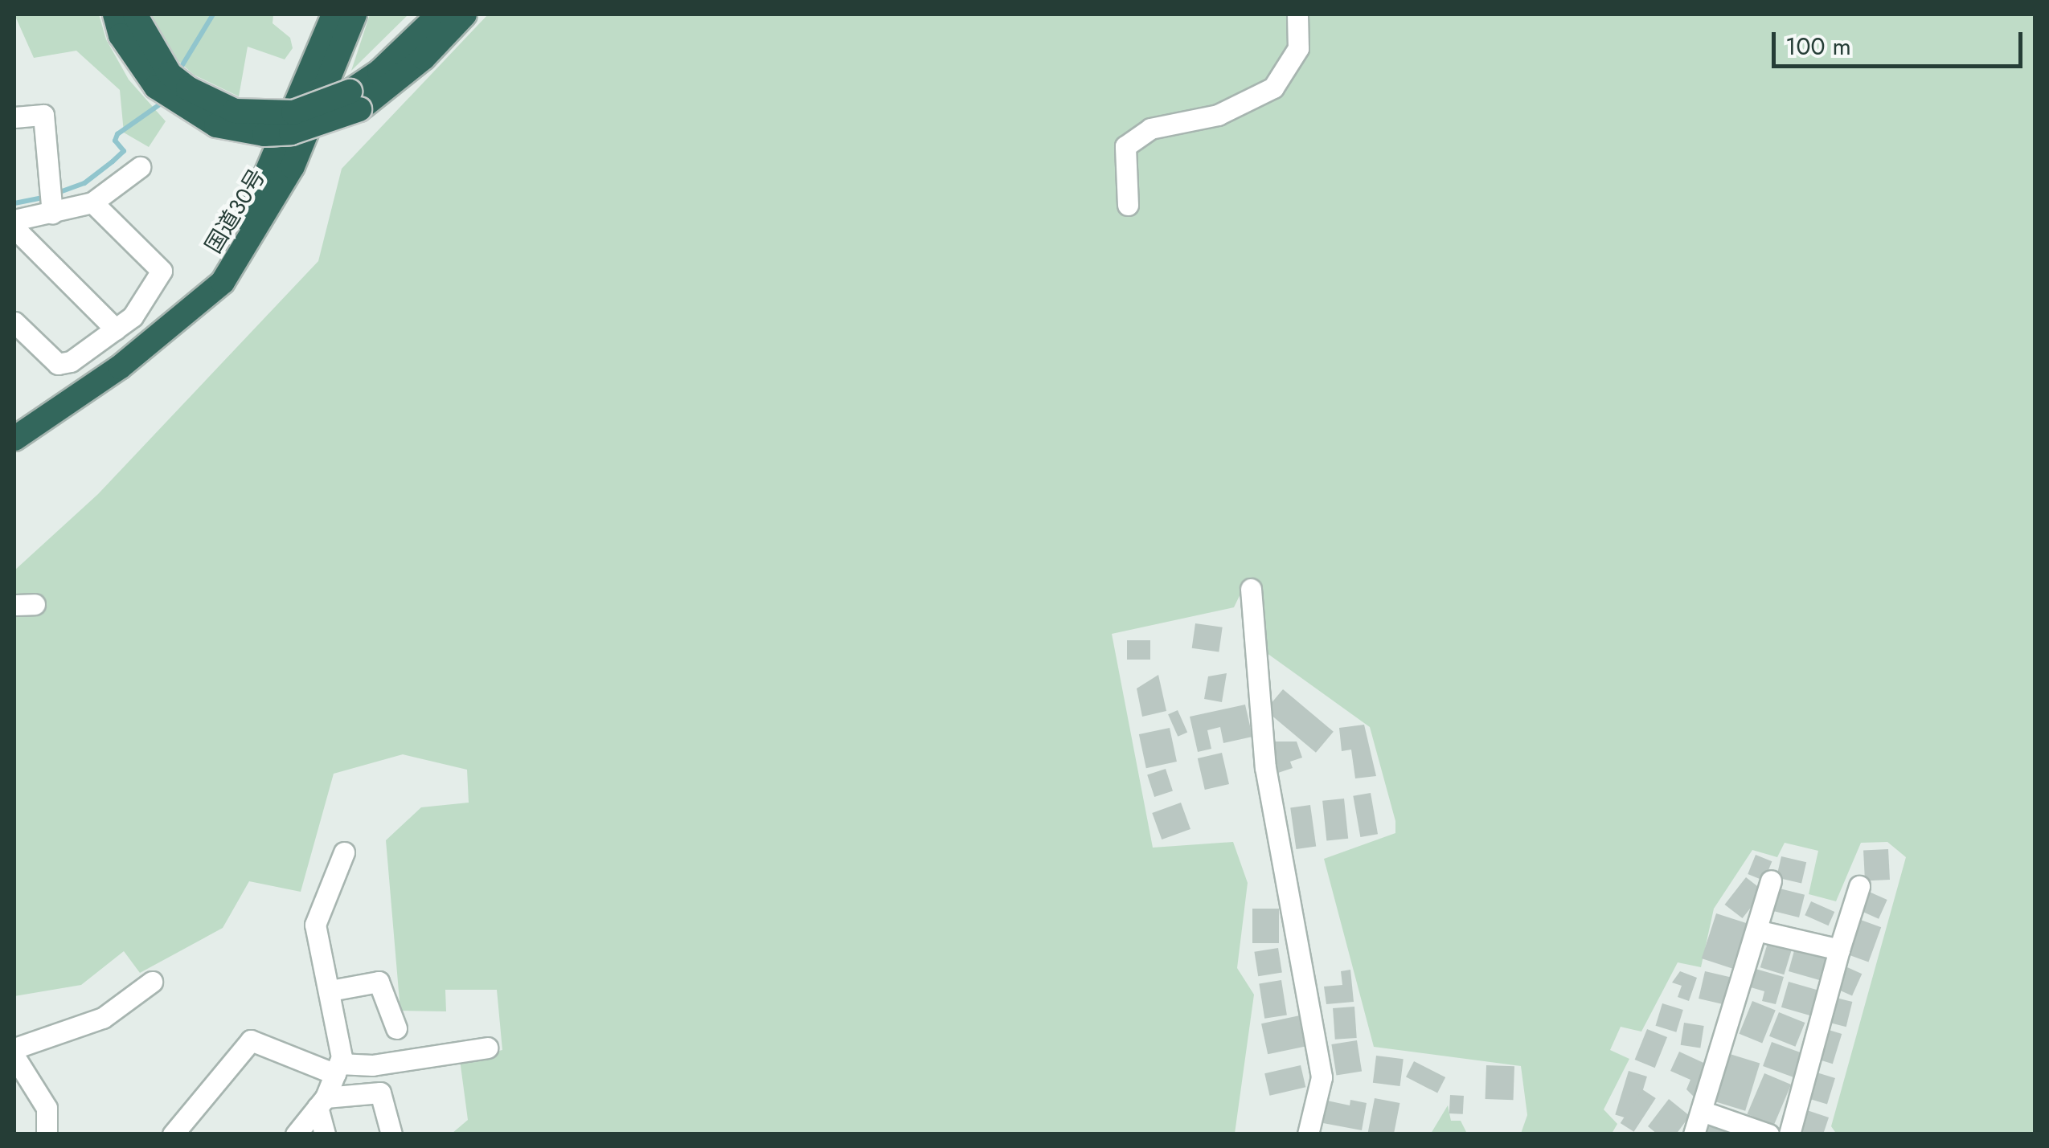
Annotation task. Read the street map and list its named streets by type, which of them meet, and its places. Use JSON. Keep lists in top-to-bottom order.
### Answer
{
  "streets": {
    "highway": ["国道30号"]
  },
  "scale_bar": "100 m"
}
